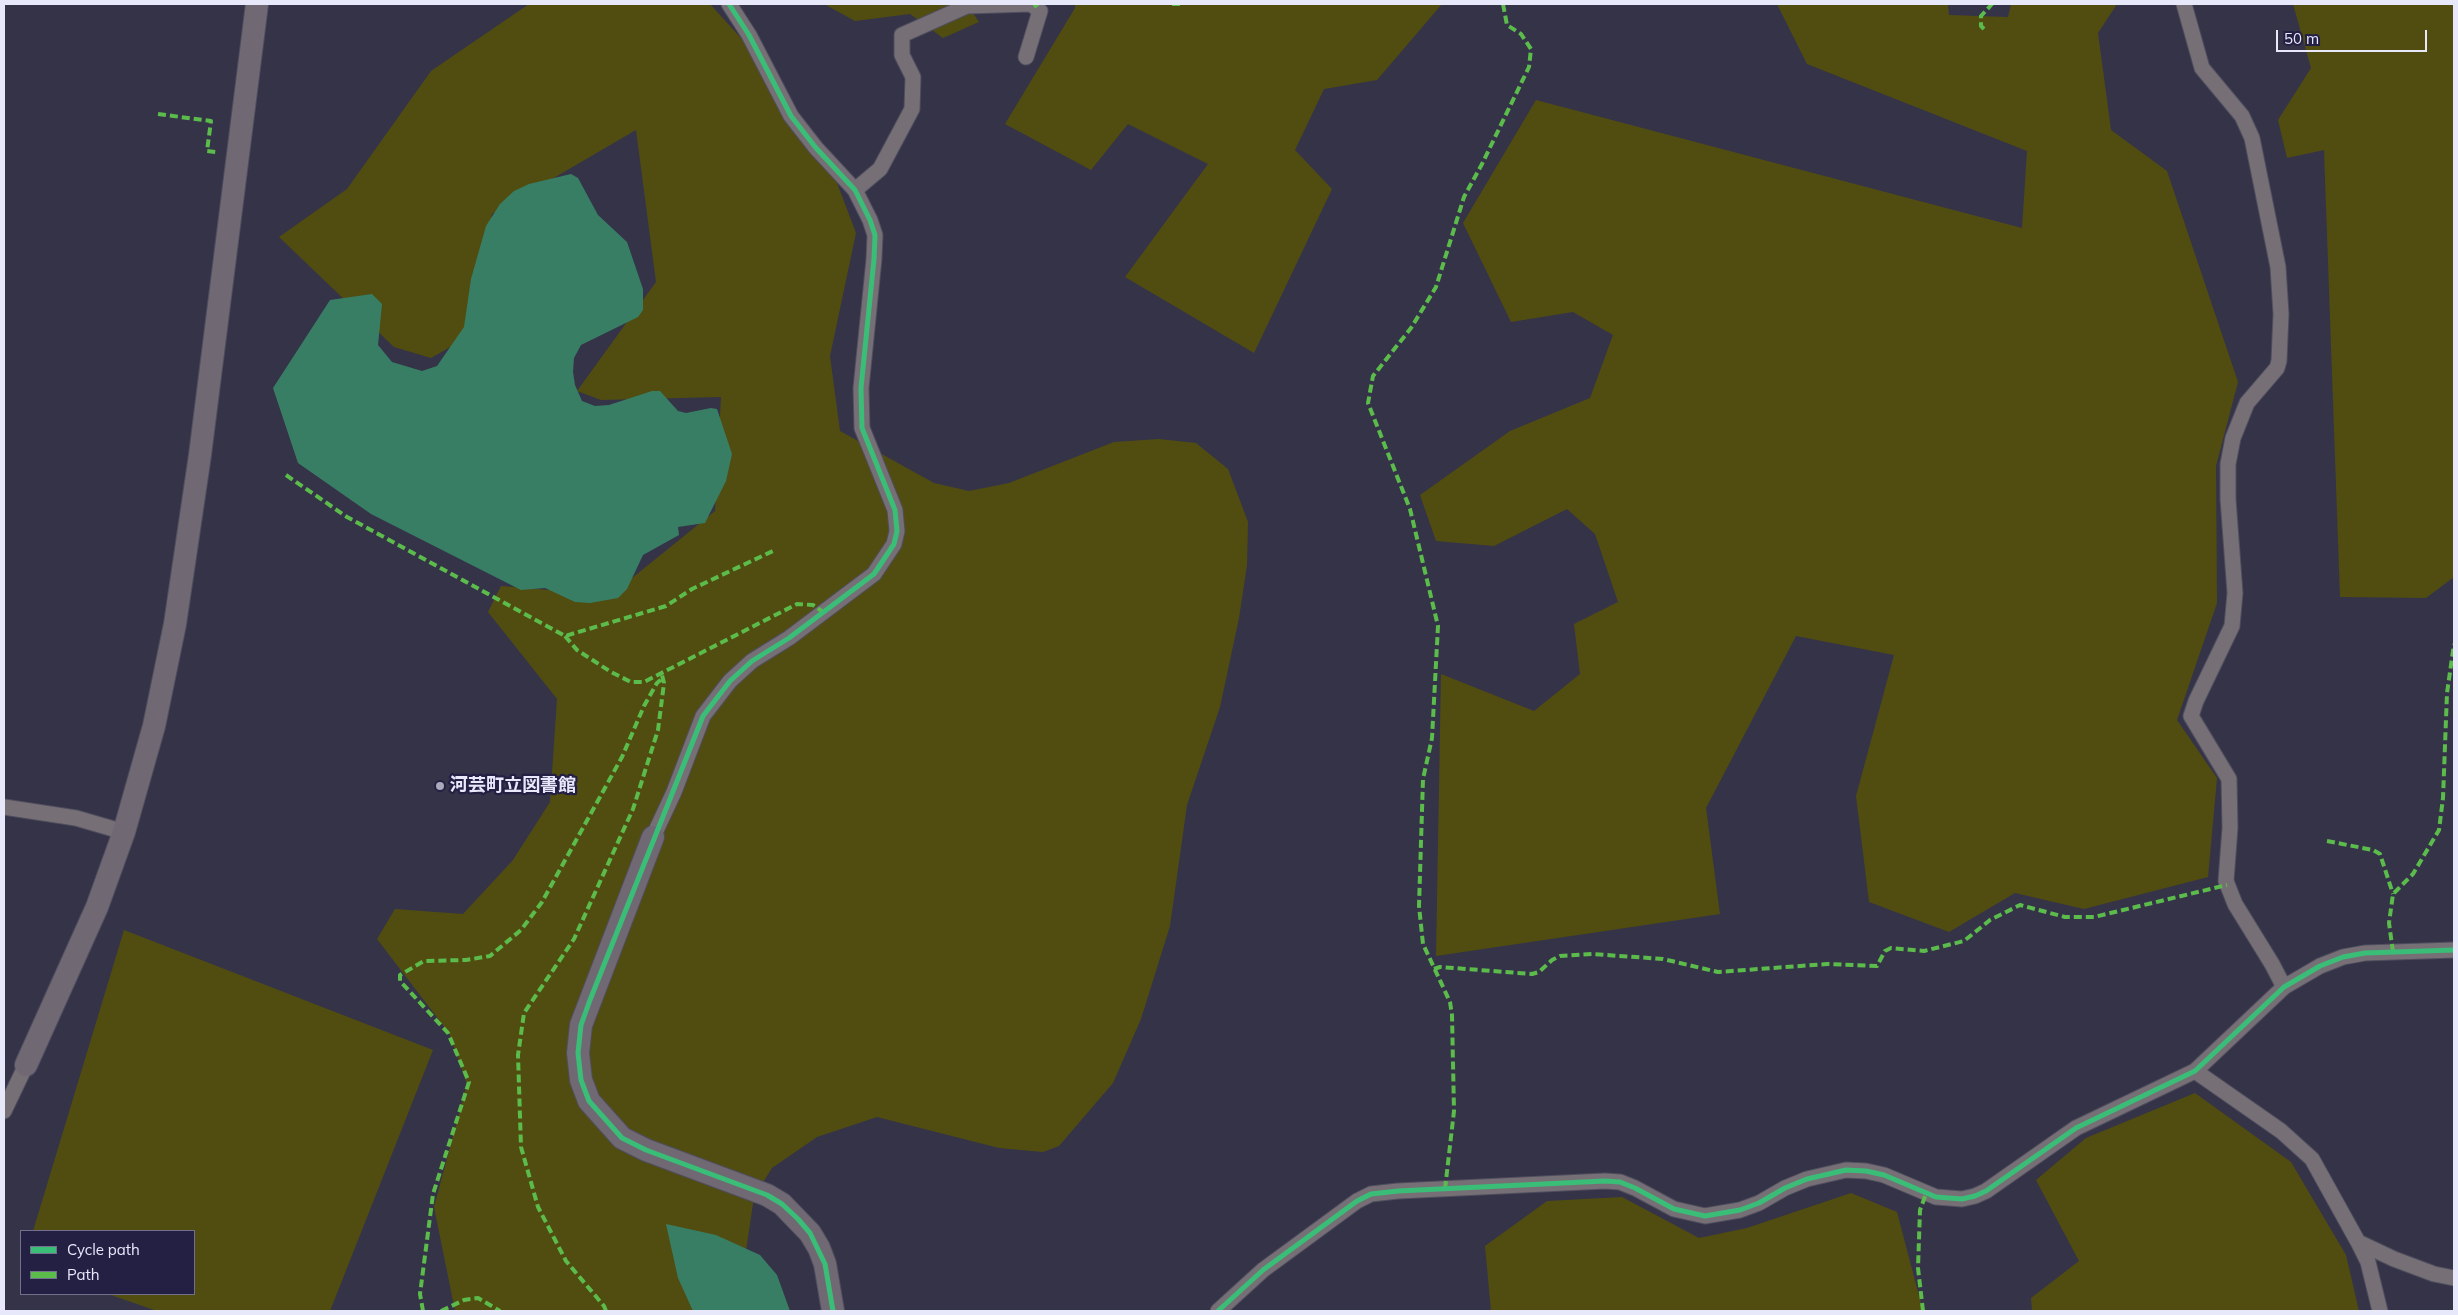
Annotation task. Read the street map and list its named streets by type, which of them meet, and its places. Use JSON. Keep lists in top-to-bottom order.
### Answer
{
  "places": ["河芸町立図書館"],
  "legend": ["Cycle path", "Path"],
  "scale_bar": "50 m"
}
